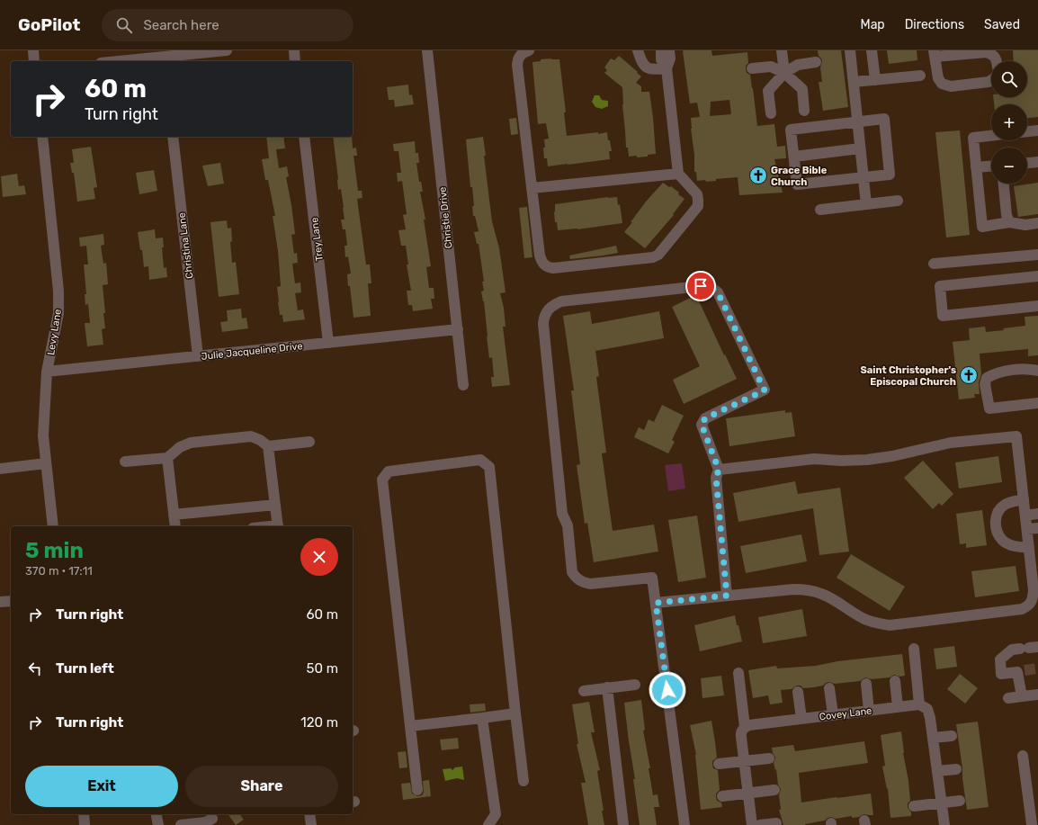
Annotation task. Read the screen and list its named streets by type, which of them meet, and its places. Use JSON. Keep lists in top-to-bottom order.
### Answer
{
  "streets": {
    "street": [
      "Christie Drive",
      "Trey Lane",
      "Christina Lane",
      "Levy Lane",
      "Julie Jacqueline Drive",
      "Covey Lane"
    ]
  },
  "crossings": [
    ["Christie Drive", "Julie Jacqueline Drive"],
    ["Trey Lane", "Julie Jacqueline Drive"],
    ["Christina Lane", "Julie Jacqueline Drive"],
    ["Levy Lane", "Julie Jacqueline Drive"]
  ],
  "places": {
    "church": ["Grace Bible Church", "Saint Christopher's Episcopal Church"]
  },
  "page": {
    "header": "GoPilot",
    "search": "Search here",
    "nav": ["Map", "Directions", "Saved"],
    "map_buttons": ["+", "−"],
    "turn": ["60 m", "Turn right"],
    "heading": ["5 min", "370 m · 17:11"],
    "list": [
      {
        "name": "Turn right",
        "value": "60 m"
      },
      {
        "name": "Turn left",
        "value": "50 m"
      },
      {
        "name": "Turn right",
        "value": "120 m"
      }
    ],
    "buttons": ["Exit", "Share"]
  }
}
